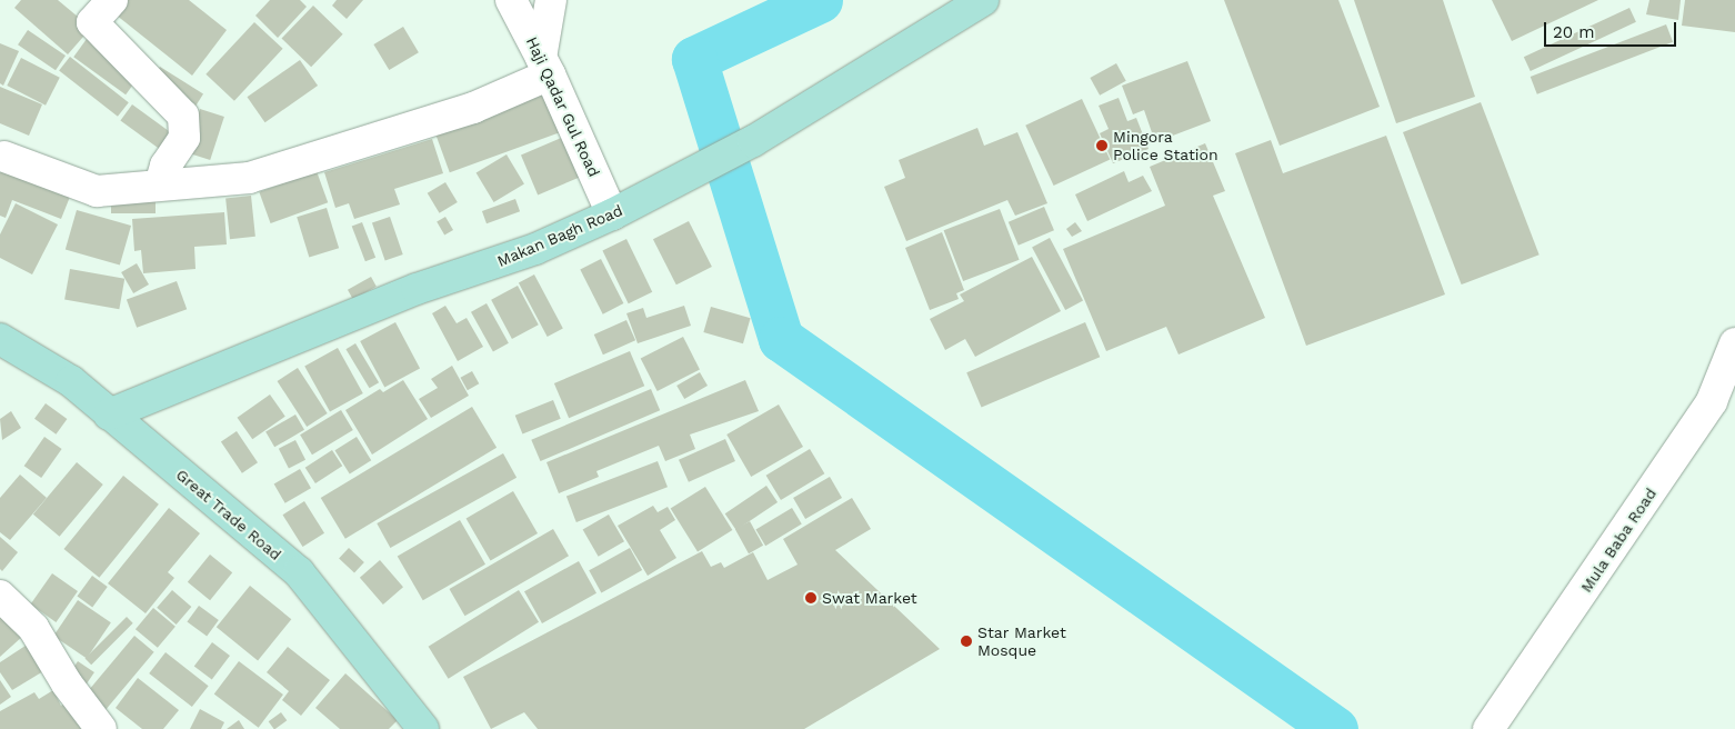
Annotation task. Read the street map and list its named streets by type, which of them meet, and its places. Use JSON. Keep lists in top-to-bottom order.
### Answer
{
  "streets": {
    "main road": ["Makan Bagh Road", "Great Trade Road"],
    "street": ["Haji Qadar Gul Road", "Mula Baba Road"]
  },
  "crossings": [
    ["Haji Qadar Gul Road", "Makan Bagh Road"],
    ["Makan Bagh Road", "Great Trade Road"]
  ],
  "places": ["Mingora Police Station", "Swat Market", "Star Market Mosque"],
  "scale_bar": "20 m"
}
